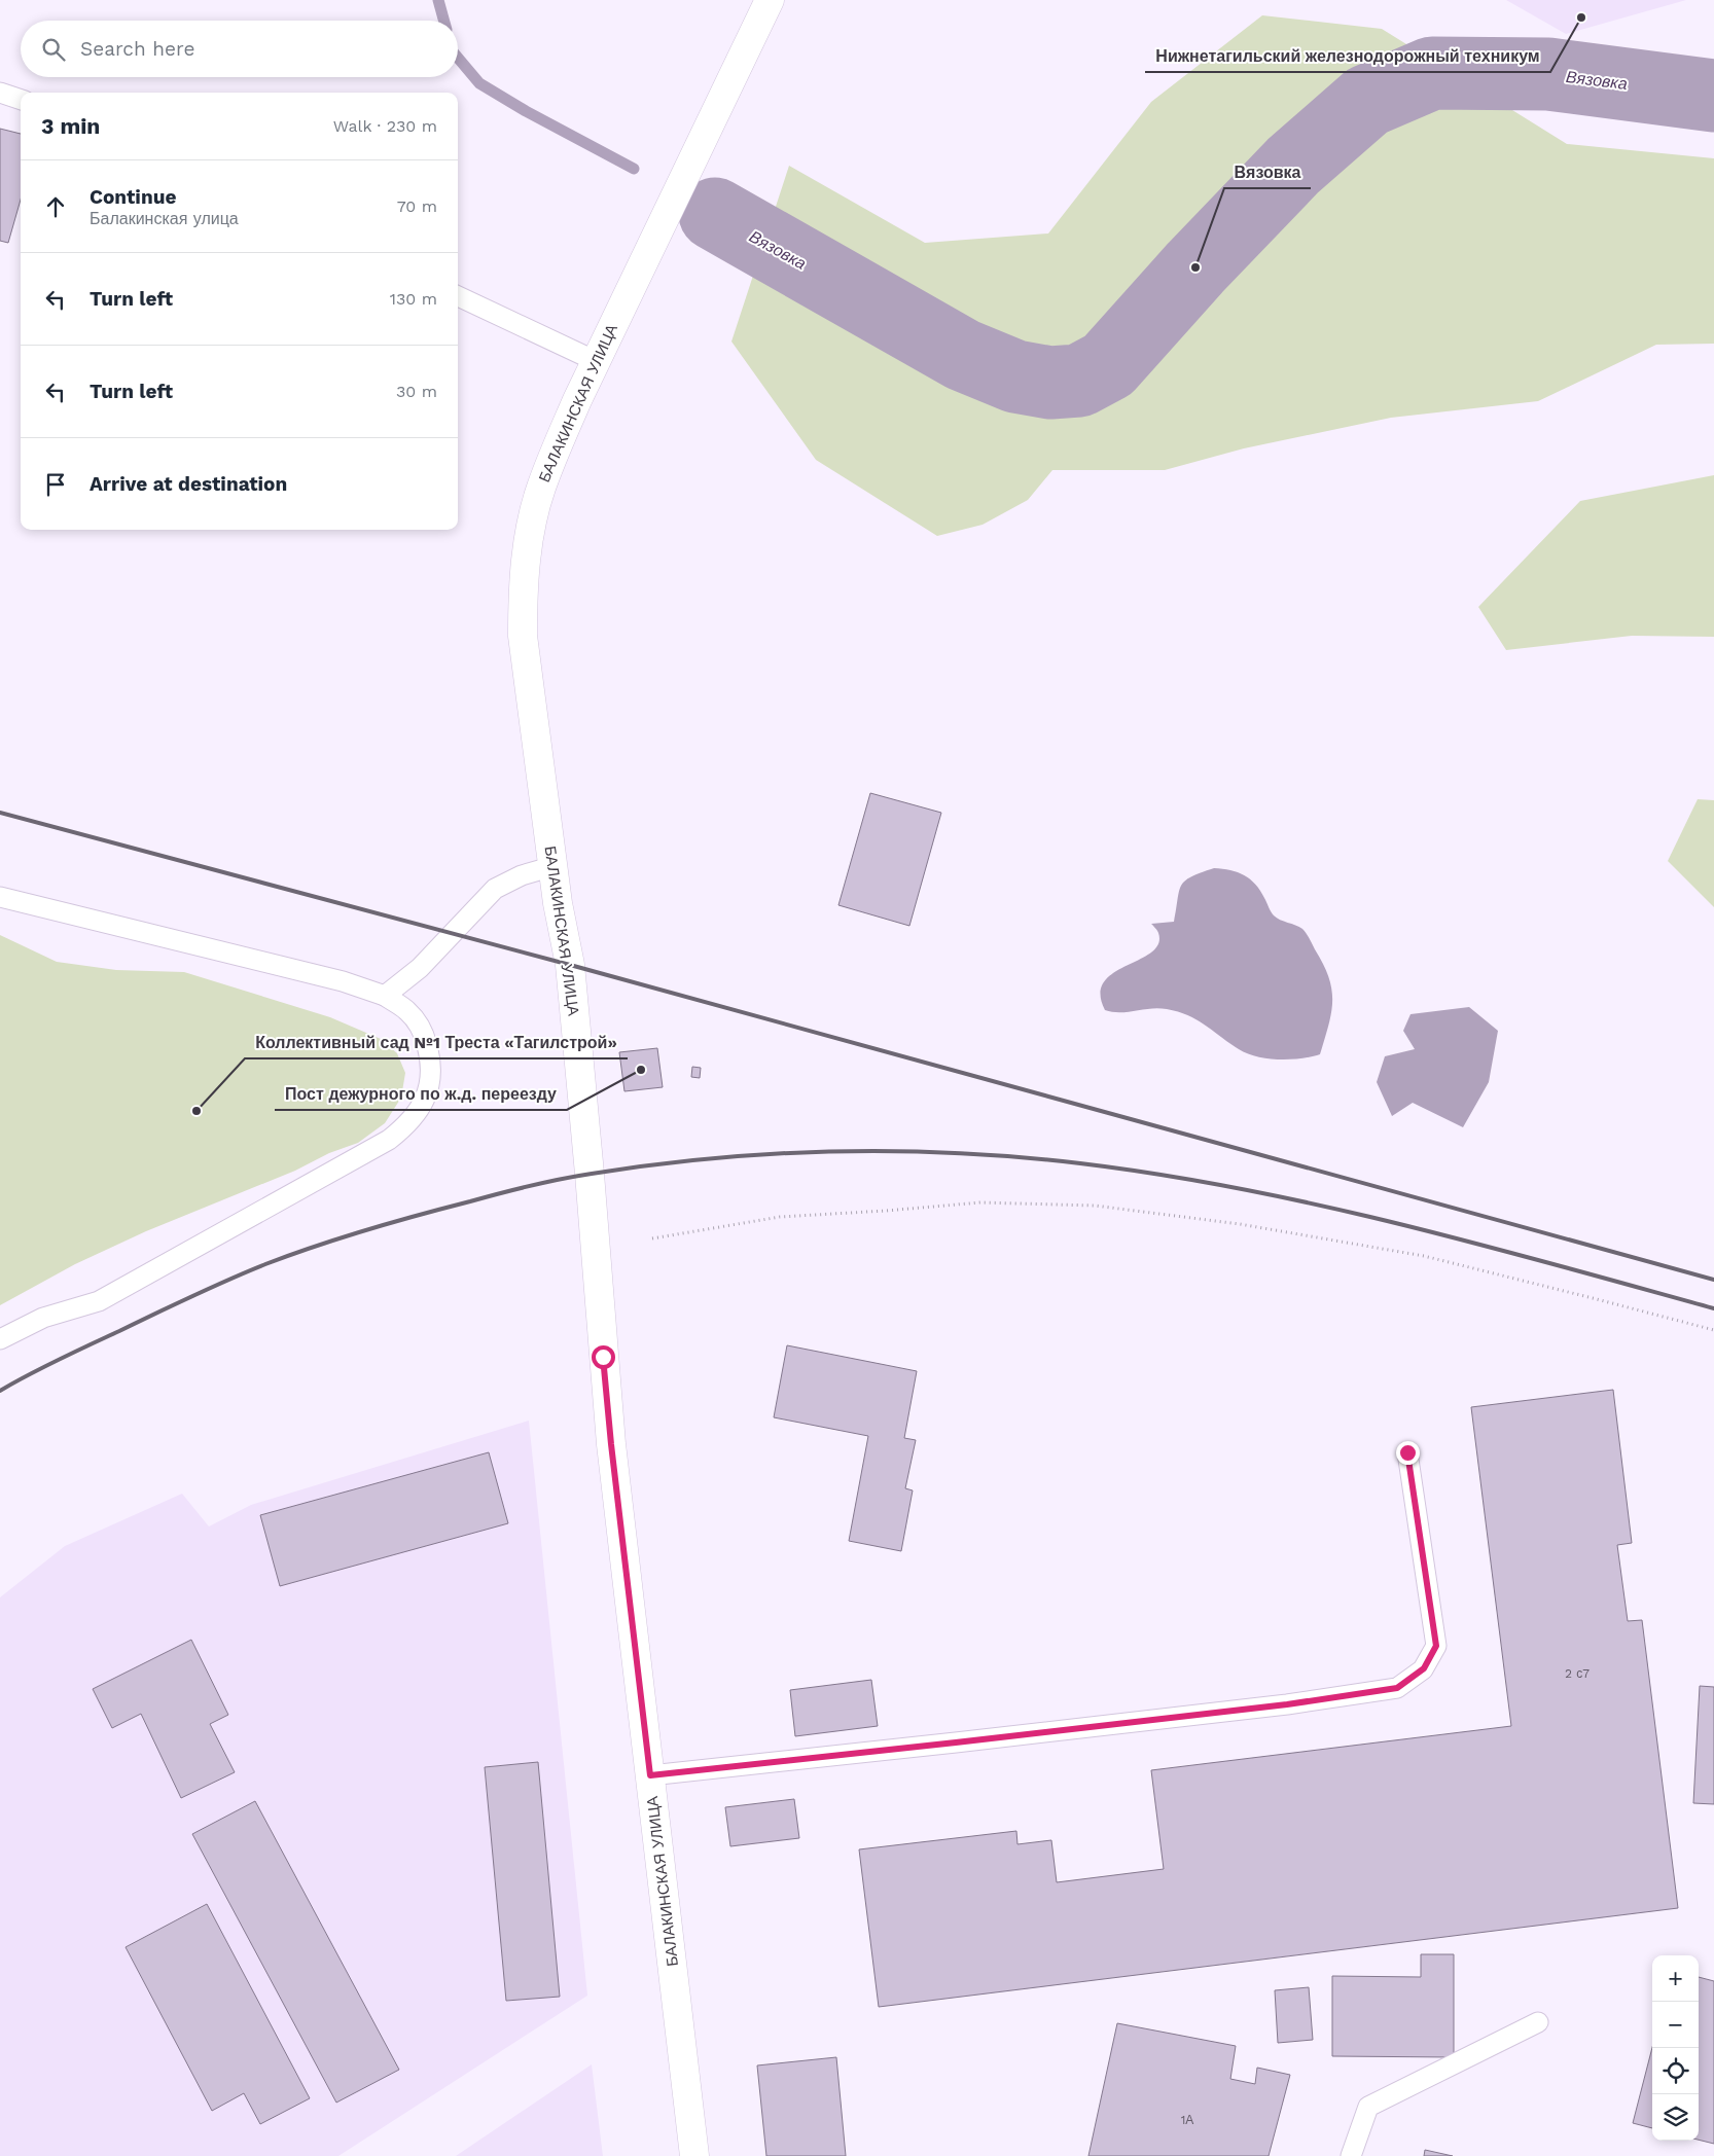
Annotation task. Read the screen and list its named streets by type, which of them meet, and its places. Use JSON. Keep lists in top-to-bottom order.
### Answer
{
  "streets": {
    "street": ["БАЛАКИНСКАЯ УЛИЦА"]
  },
  "water": ["Вязовка"],
  "places": [
    "Нижнетагильский железнодорожный техникум",
    "Вязовка",
    "Пост дежурного по ж.д. переезду",
    "Коллективный сад №1 Треста «Тагилстрой»"
  ],
  "house_numbers": ["2 с7", "1А"],
  "page": {
    "search": "Search here",
    "heading": ["3 min", "Walk · 230 m"],
    "list": [
      ["Continue", "Балакинская улица", "70 m"],
      ["Turn left", "130 m"],
      ["Turn left", "30 m"],
      "Arrive at destination"
    ],
    "map_buttons": ["+", "−"]
  }
}
